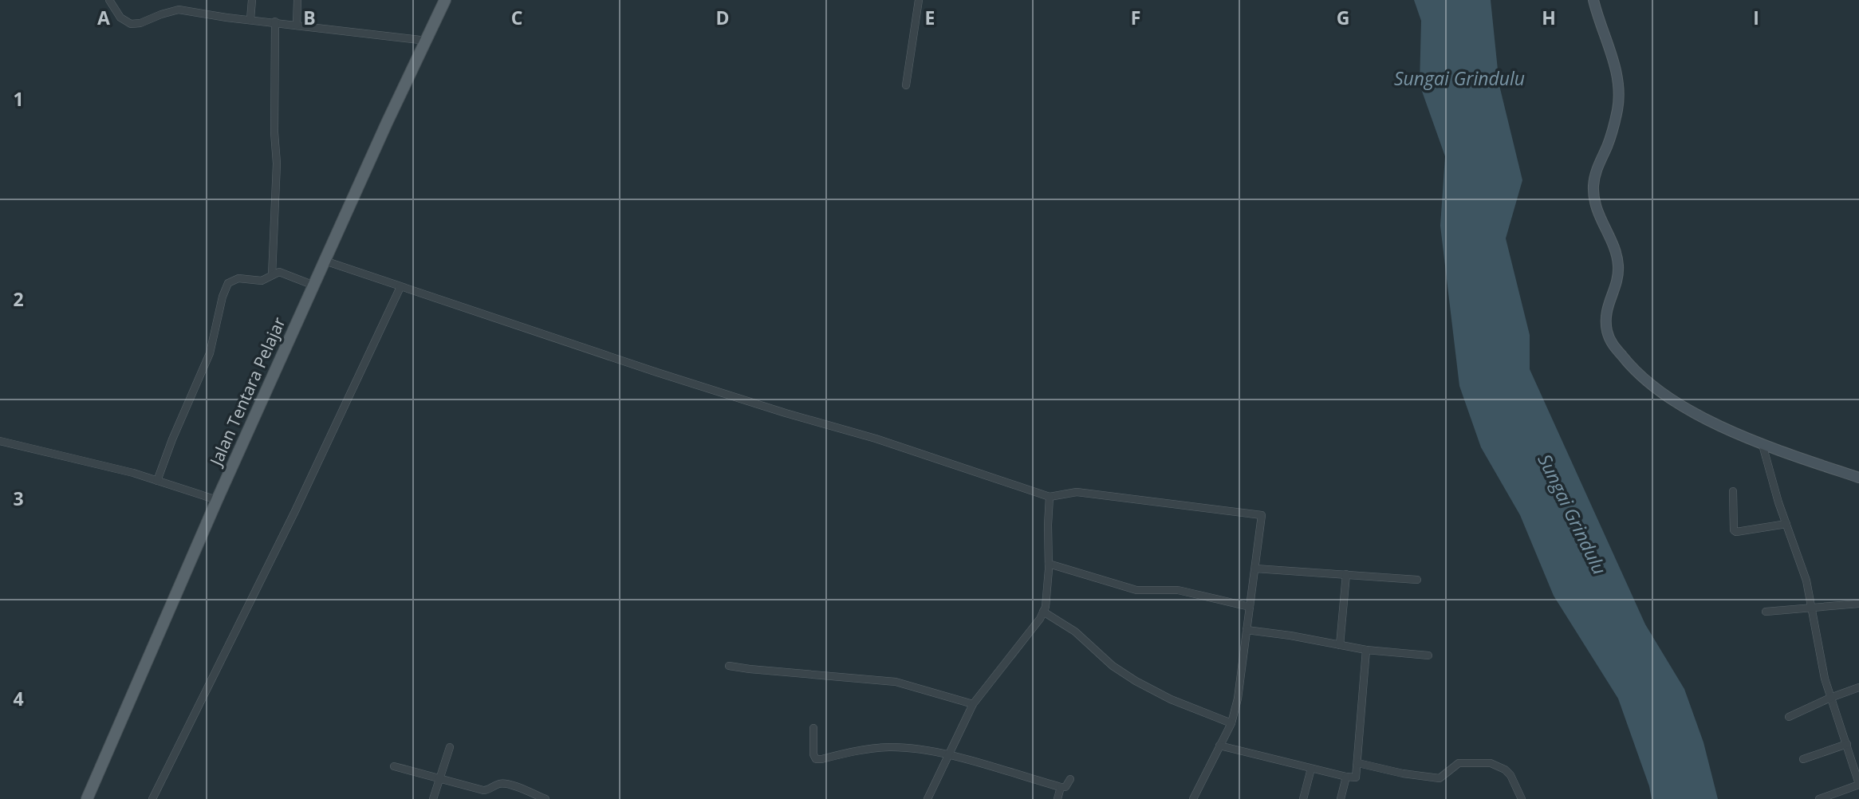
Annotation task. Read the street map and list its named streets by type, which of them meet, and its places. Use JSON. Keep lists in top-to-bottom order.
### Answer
{
  "streets": {
    "main road": ["Jalan Tentara Pelajar"]
  },
  "water": ["Sungai Grindulu"],
  "grid": {
    "columns": [
      "A",
      "B",
      "C",
      "D",
      "E",
      "F",
      "G",
      "H",
      "I"
    ],
    "rows": [
      "1",
      "2",
      "3",
      "4"
    ]
  }
}
